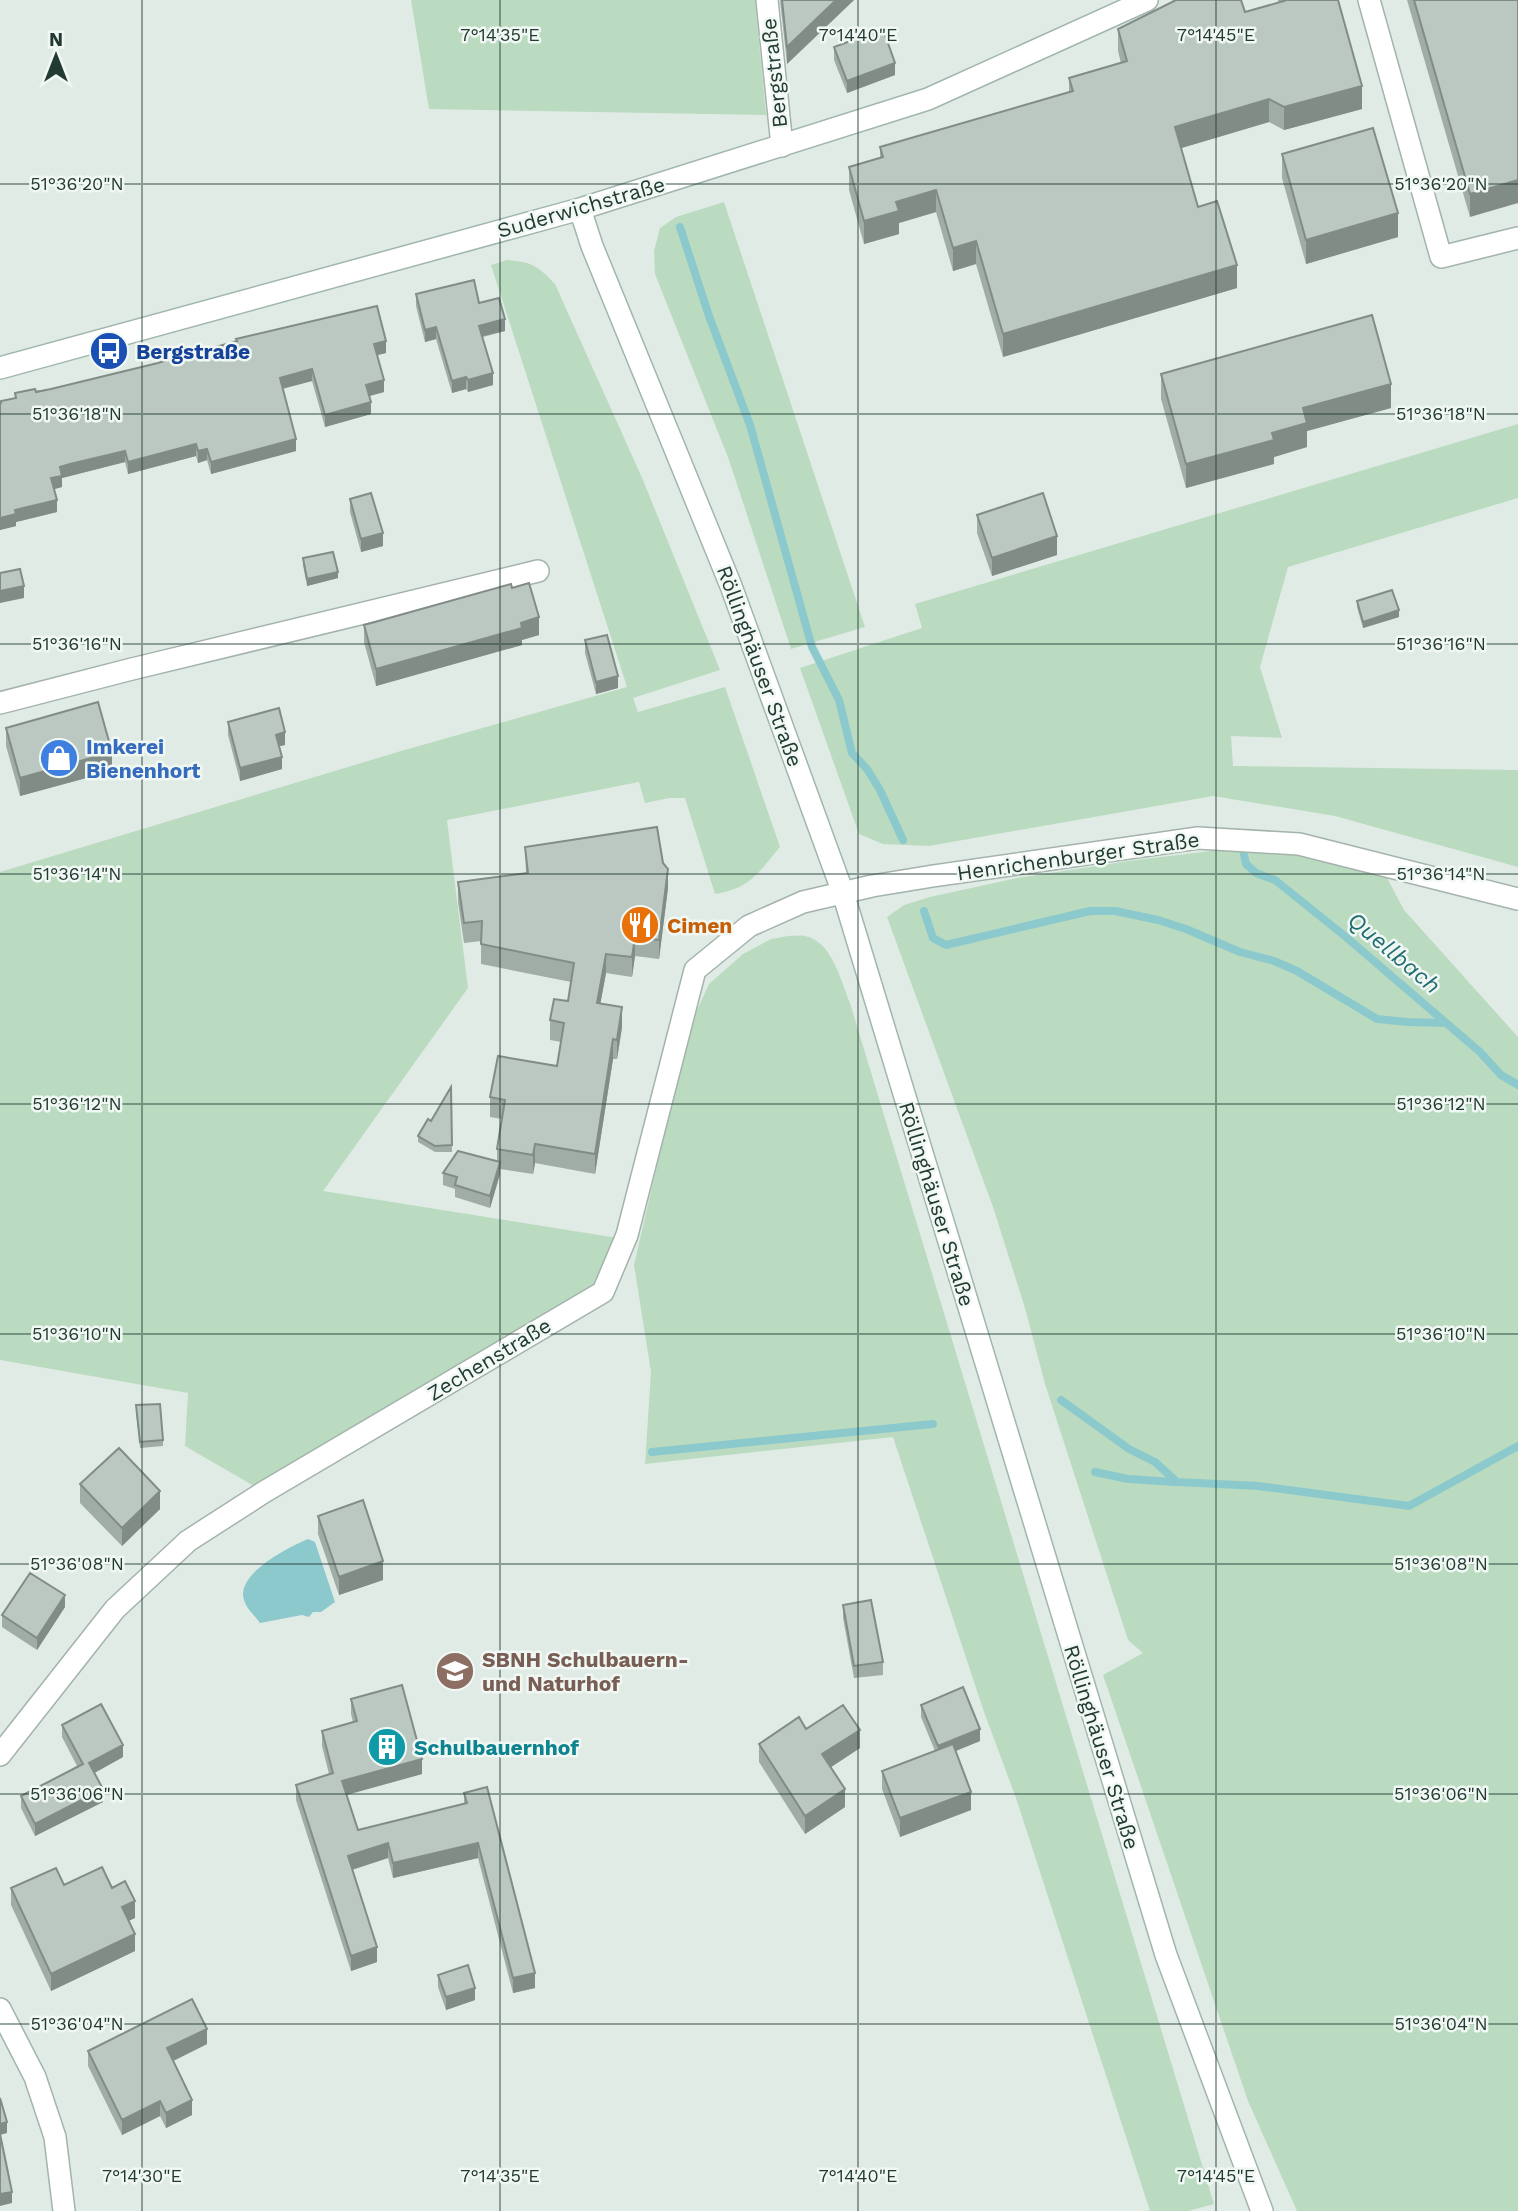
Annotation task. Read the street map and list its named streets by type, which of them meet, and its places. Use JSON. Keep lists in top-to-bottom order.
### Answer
{
  "streets": {
    "main road": [
      "Bergstraße",
      "Suderwichstraße",
      "Röllinghäuser Straße",
      "Henrichenburger Straße",
      "Zechenstraße"
    ]
  },
  "crossings": [
    ["Bergstraße", "Suderwichstraße"],
    ["Suderwichstraße", "Röllinghäuser Straße"],
    ["Röllinghäuser Straße", "Henrichenburger Straße"],
    ["Röllinghäuser Straße", "Zechenstraße"],
    ["Henrichenburger Straße", "Zechenstraße"]
  ],
  "water": ["Quellbach"],
  "places": {
    "bus stop": ["Bergstraße"],
    "shop": ["Imkerei Bienenhort"],
    "restaurant": ["Cimen"],
    "school or university": ["SBNH Schulbauern- und Naturhof"],
    "building": ["Schulbauernhof"]
  },
  "north": "top",
  "coordinates": [
    "7°14'35\"E",
    "7°14'40\"E",
    "7°14'45\"E",
    "51°36'20\"N",
    "51°36'18\"N",
    "51°36'16\"N",
    "51°36'14\"N",
    "51°36'12\"N",
    "51°36'10\"N",
    "51°36'08\"N",
    "51°36'06\"N",
    "51°36'04\"N",
    "7°14'30\"E"
  ]
}
